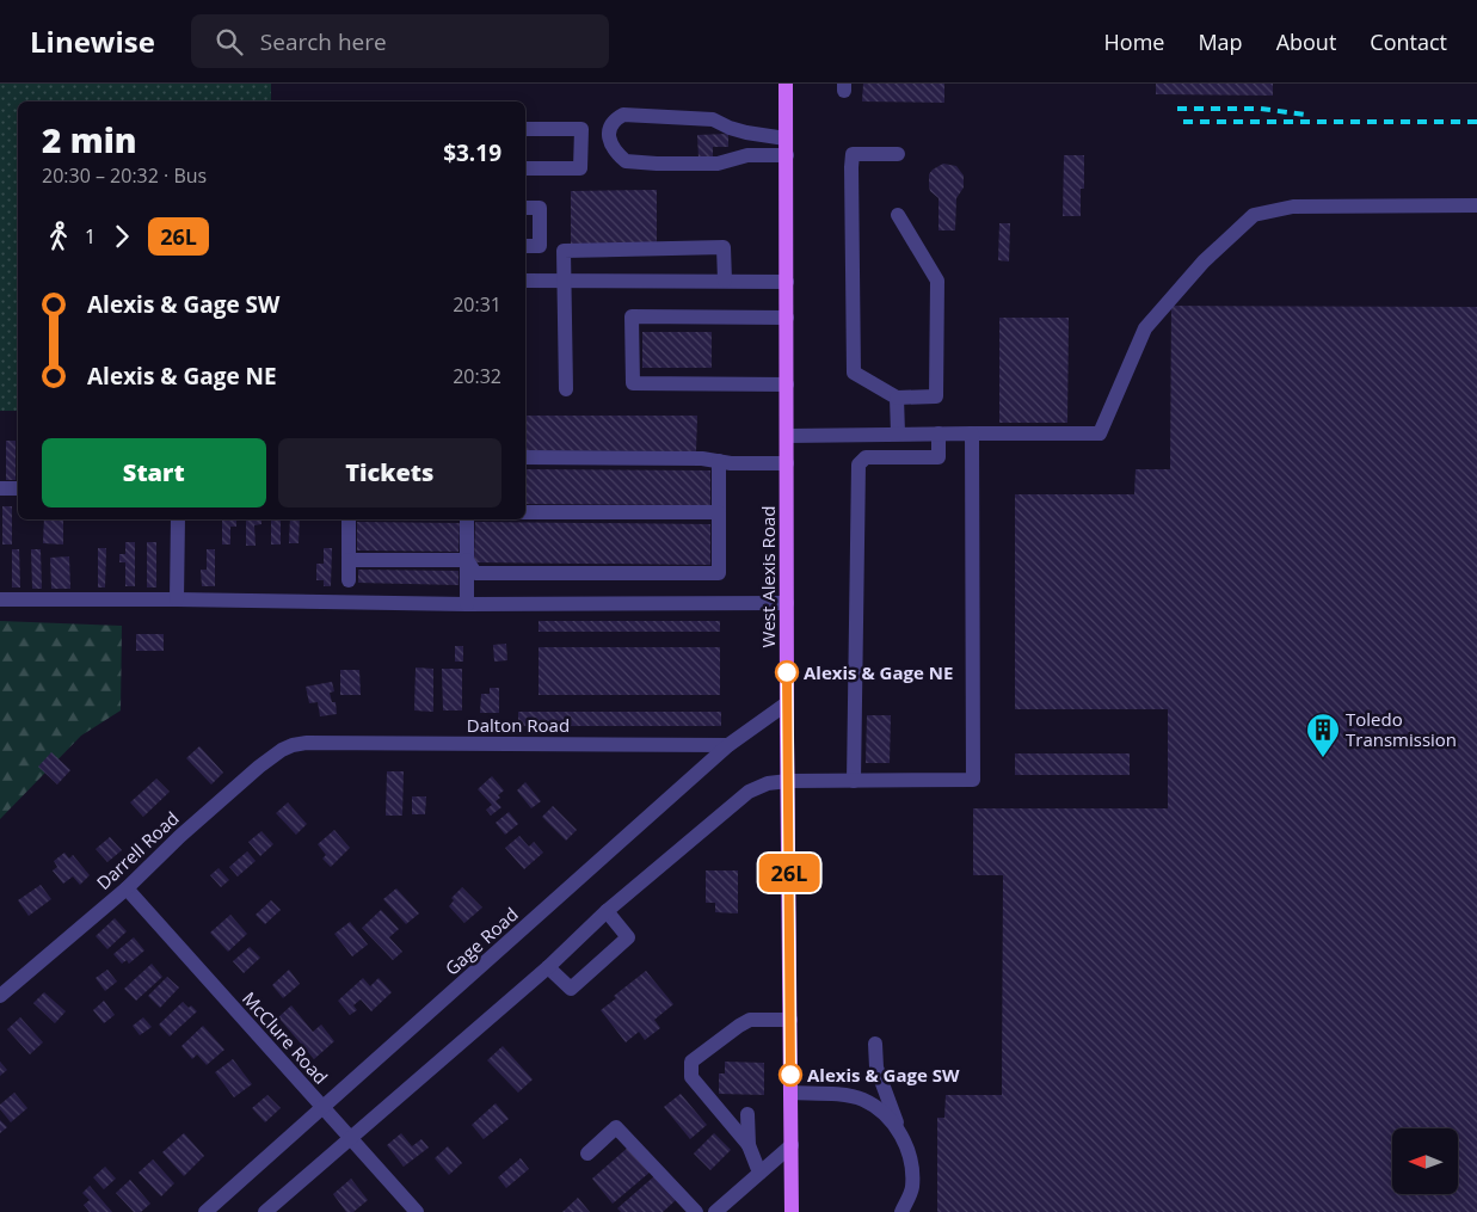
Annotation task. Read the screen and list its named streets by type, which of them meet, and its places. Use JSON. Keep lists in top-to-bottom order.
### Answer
{
  "streets": {
    "main road": ["West Alexis Road"],
    "street": [
      "Dalton Road",
      "Darrell Road",
      "Gage Road",
      "McClure Road"
    ]
  },
  "crossings": [
    ["West Alexis Road", "Gage Road"],
    ["Dalton Road", "Darrell Road"],
    ["Dalton Road", "Gage Road"],
    ["Darrell Road", "McClure Road"],
    ["Gage Road", "McClure Road"]
  ],
  "places": {
    "other": ["Alexis & Gage NE", "Alexis & Gage SW"],
    "building": ["Toledo Transmission"]
  },
  "lines": ["bus line 26L"],
  "north": "left",
  "page": {
    "header": "Linewise",
    "search": "Search here",
    "nav": [
      "Home",
      "Map",
      "About",
      "Contact"
    ],
    "on_map": "26L",
    "heading": ["2 min", "20:30 – 20:32 · Bus", "$3.19"],
    "legs": ["1", "26L"],
    "list": [
      {
        "name": "Alexis & Gage SW",
        "value": "20:31"
      },
      {
        "name": "Alexis & Gage NE",
        "value": "20:32"
      }
    ],
    "buttons": ["Start", "Tickets"]
  }
}
